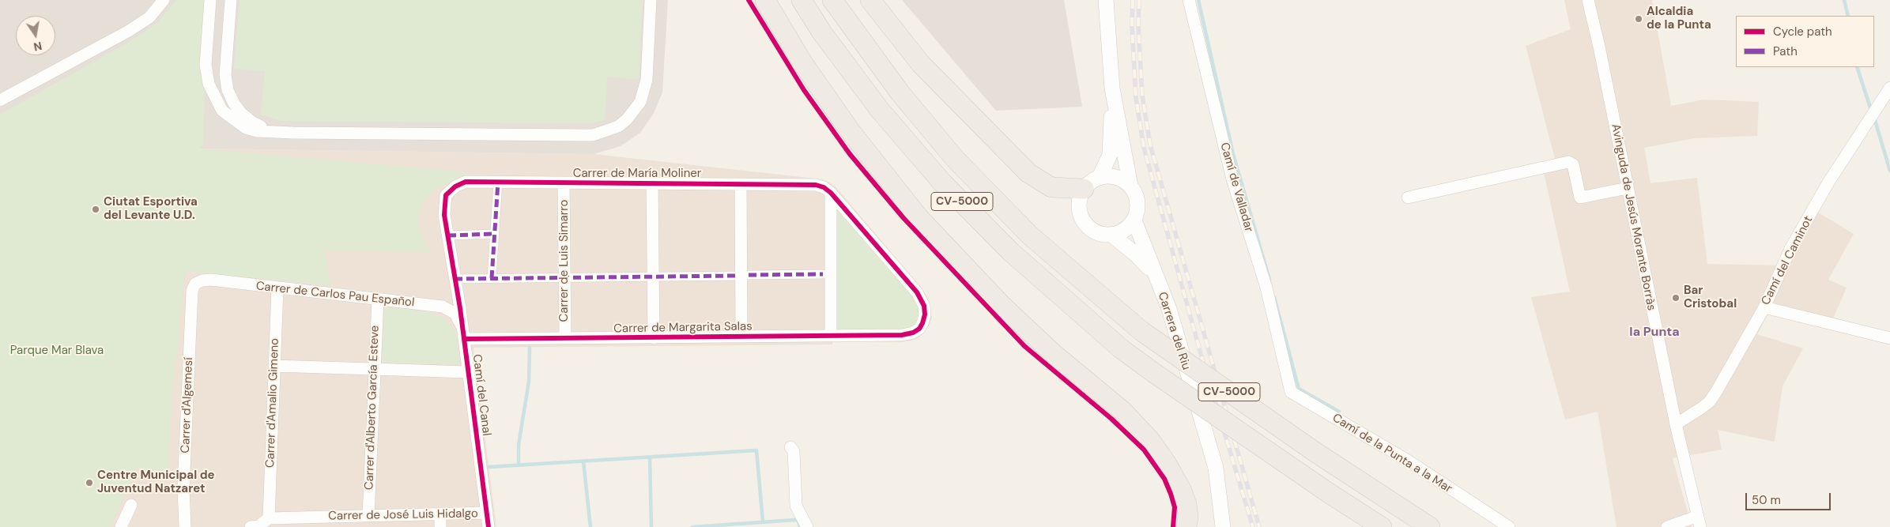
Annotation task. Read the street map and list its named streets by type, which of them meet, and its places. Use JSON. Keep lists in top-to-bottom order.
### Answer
{
  "streets": {
    "highway": ["CV-5000"],
    "street": [
      "Carrer de María Moliner",
      "Camí de Valladar",
      "Avinguda de Jesús Morante Borràs",
      "Carrer de Luis Simarro",
      "Camí del Caminot",
      "Carrer de Carlos Pau Español",
      "Carrer de Margarita Salas",
      "Carrera del Riu",
      "Camí del Canal",
      "Carrer d'Amalio Gimeno",
      "Carrer d'Algemesí",
      "Carrer d'Alberto García Esteve",
      "Camí de la Punta a la Mar",
      "Carrer de José Luis Hidalgo"
    ]
  },
  "crossings": [
    ["Carrer de María Moliner", "Carrer de Luis Simarro"],
    ["Carrer de María Moliner", "Carrer de Margarita Salas"],
    ["Carrer de María Moliner", "Camí del Canal"],
    ["Camí de Valladar", "Camí de la Punta a la Mar"],
    ["Avinguda de Jesús Morante Borràs", "Camí del Caminot"],
    ["Carrer de Luis Simarro", "Carrer de Margarita Salas"],
    ["Carrer de Carlos Pau Español", "Carrer de Margarita Salas"],
    ["Carrer de Carlos Pau Español", "Camí del Canal"],
    ["Carrer de Carlos Pau Español", "Carrer d'Amalio Gimeno"],
    ["Carrer de Carlos Pau Español", "Carrer d'Algemesí"],
    ["Carrer de Carlos Pau Español", "Carrer d'Alberto García Esteve"],
    ["Carrer de Margarita Salas", "Camí del Canal"],
    ["Camí del Canal", "Carrer de José Luis Hidalgo"],
    ["Carrer d'Amalio Gimeno", "Carrer de José Luis Hidalgo"],
    ["Carrer d'Alberto García Esteve", "Carrer de José Luis Hidalgo"]
  ],
  "districts": ["la Punta"],
  "parks": ["Parque Mar Blava"],
  "places": [
    "Alcaldia de la Punta",
    "Ciutat Esportiva del Levante U.D.",
    "Bar Cristobal",
    "Centre Municipal de Juventud Natzaret"
  ],
  "legend": ["Cycle path", "Path"],
  "scale_bar": "50 m",
  "north": "bottom"
}
